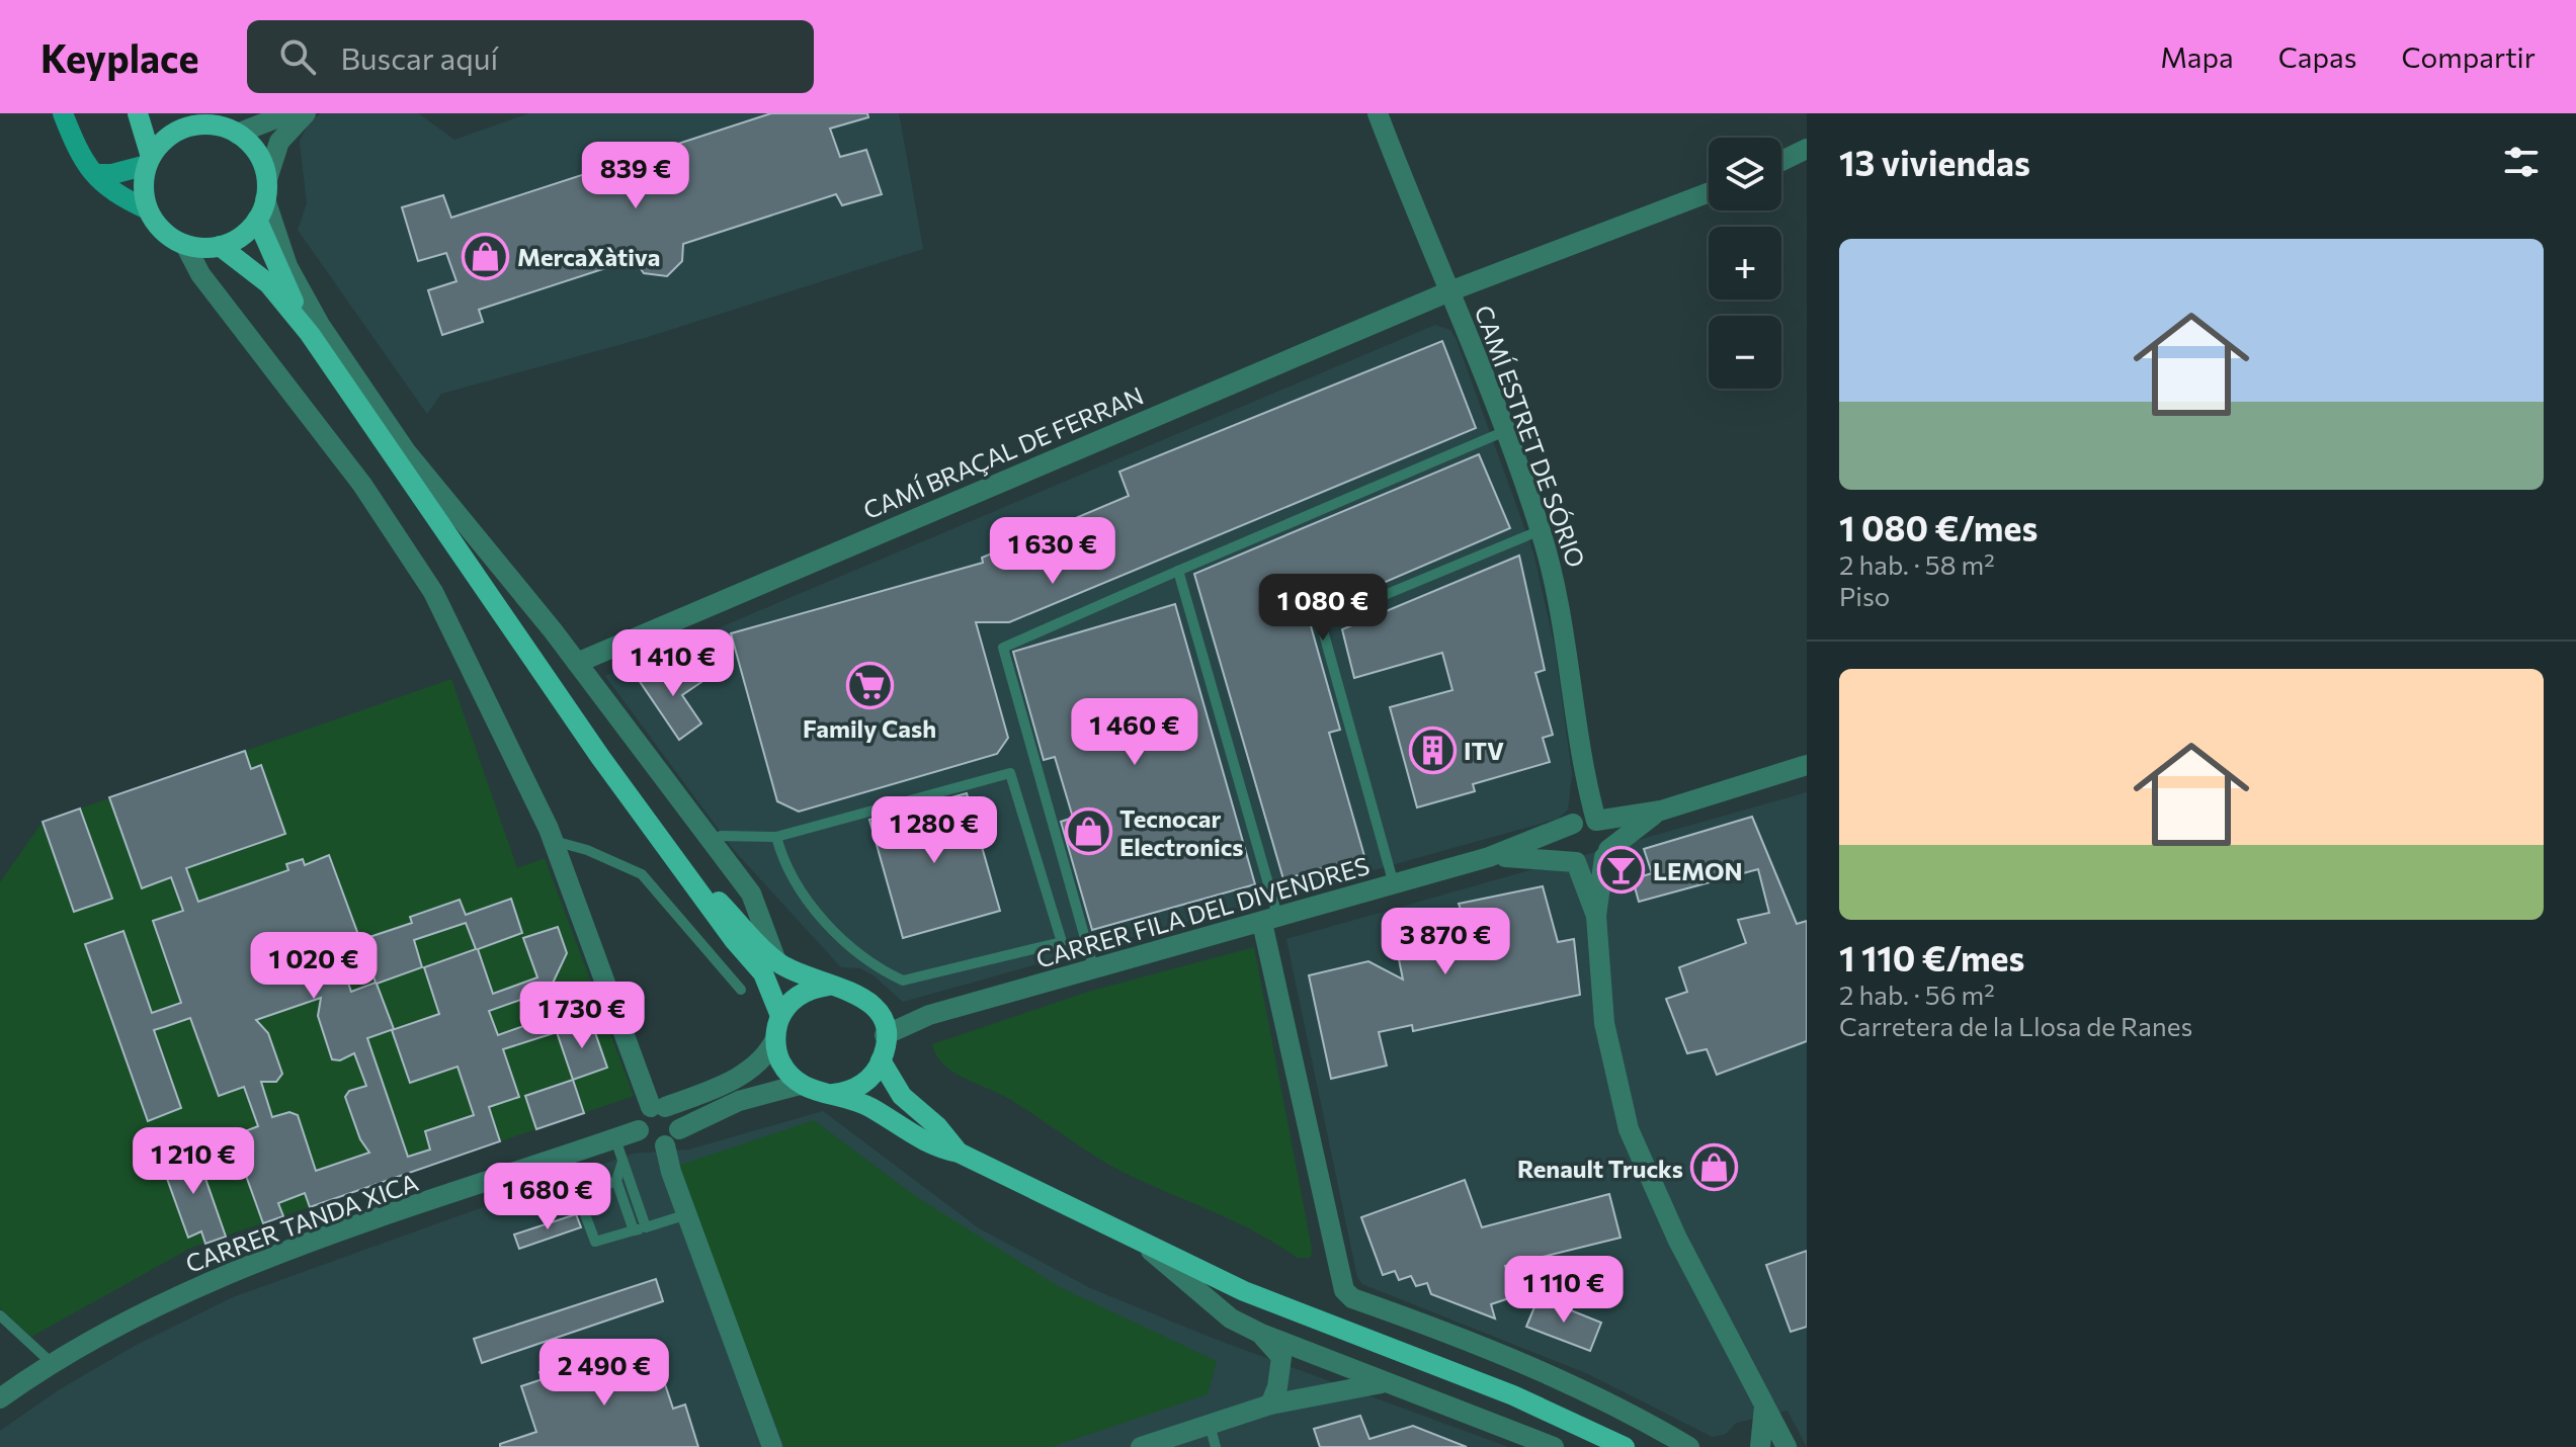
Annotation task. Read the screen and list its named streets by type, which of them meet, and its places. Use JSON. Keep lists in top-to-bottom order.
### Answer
{
  "streets": {
    "street": [
      "CAMÍ ESTRET DE SÓRIO",
      "CAMÍ BRAÇAL DE FERRAN",
      "CARRER FILA DEL DIVENDRES",
      "CARRER TANDA XICA"
    ]
  },
  "crossings": [
    ["CAMÍ ESTRET DE SÓRIO", "CAMÍ BRAÇAL DE FERRAN"],
    ["CAMÍ ESTRET DE SÓRIO", "CARRER FILA DEL DIVENDRES"]
  ],
  "places": {
    "shop": ["MercaXàtiva", "Tecnocar Electronics", "Renault Trucks"],
    "supermarket": ["Family Cash"],
    "building": ["ITV"],
    "bar": ["LEMON"]
  },
  "page": {
    "header": "Keyplace",
    "search": "Buscar aquí",
    "nav": ["Mapa", "Capas", "Compartir"],
    "heading": "13 viviendas",
    "map_buttons": ["+", "−"],
    "price": [
      "839 €",
      "1 630 €",
      "1 080 €",
      "1 410 €",
      "1 460 €",
      "1 280 €",
      "3 870 €",
      "1 020 €",
      "1 730 €",
      "1 210 €",
      "1 680 €",
      "1 110 €",
      "2 490 €"
    ],
    "list": [
      {
        "name": "1 080 €/mes",
        "note": "2 hab. · 58 m² · Piso"
      },
      {
        "name": "1 110 €/mes",
        "note": "2 hab. · 56 m² · Carretera de la Llosa de Ranes"
      }
    ]
  }
}
